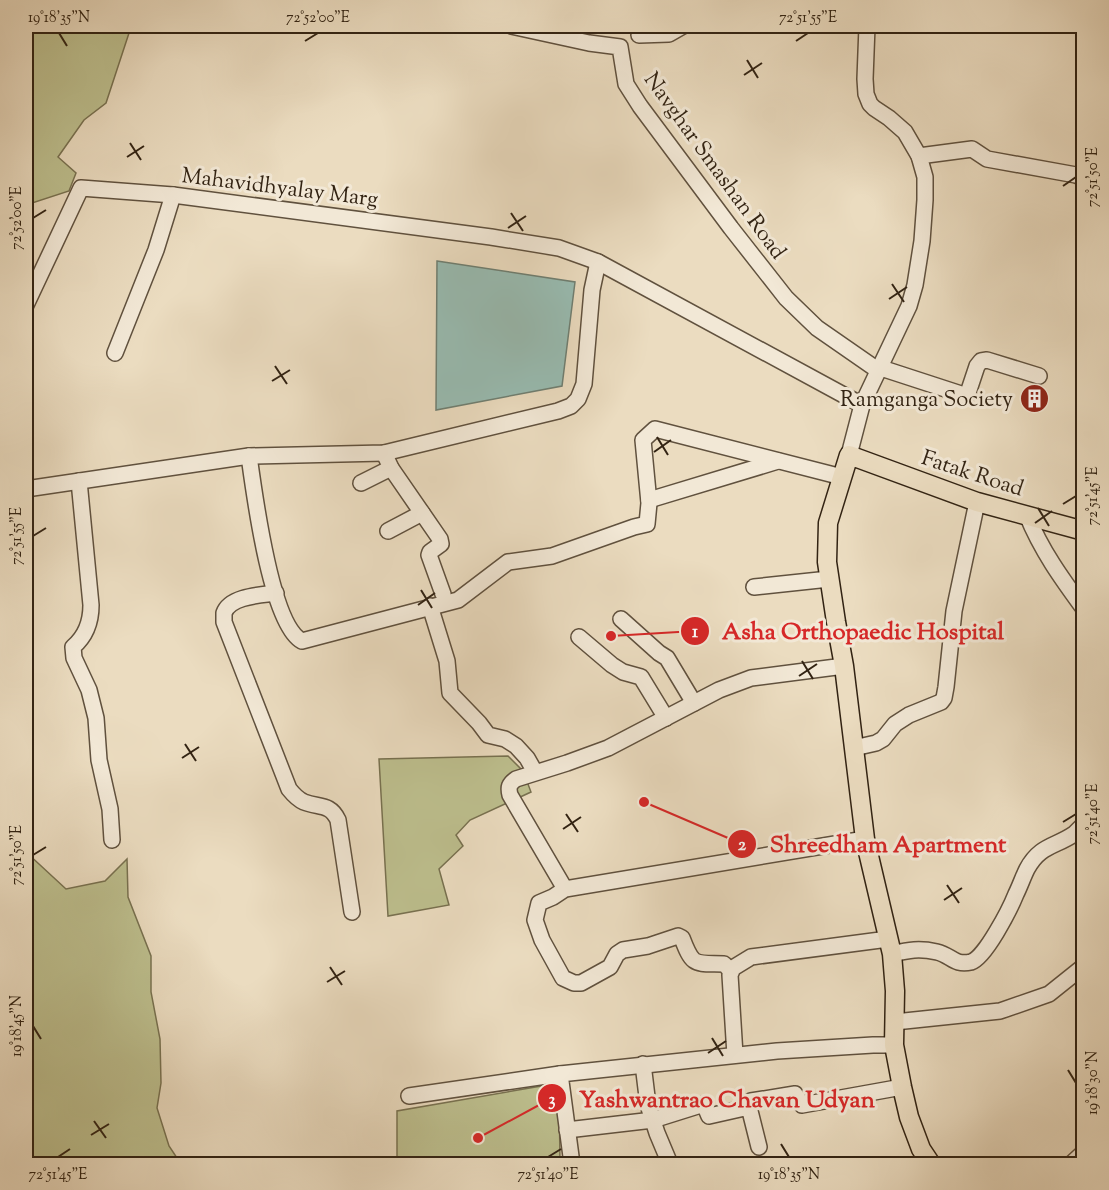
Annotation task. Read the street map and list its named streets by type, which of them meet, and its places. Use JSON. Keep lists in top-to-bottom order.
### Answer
{
  "streets": {
    "main road": ["Fatak Road"],
    "street": ["Navghar Smashan Road", "Mahavidhyalay Marg"]
  },
  "places": {
    "building": ["Ramganga Society"],
    "other": ["Asha Orthopaedic Hospital", "Shreedham Apartment", "Yashwantrao Chavan Udyan"]
  },
  "coordinates": [
    "19°18'35\"N",
    "72°52'00\"E",
    "72°51'55\"E",
    "72°51'50\"E",
    "72°51'45\"E",
    "72°51'40\"E",
    "19°18'45\"N",
    "19°18'30\"N"
  ]
}
